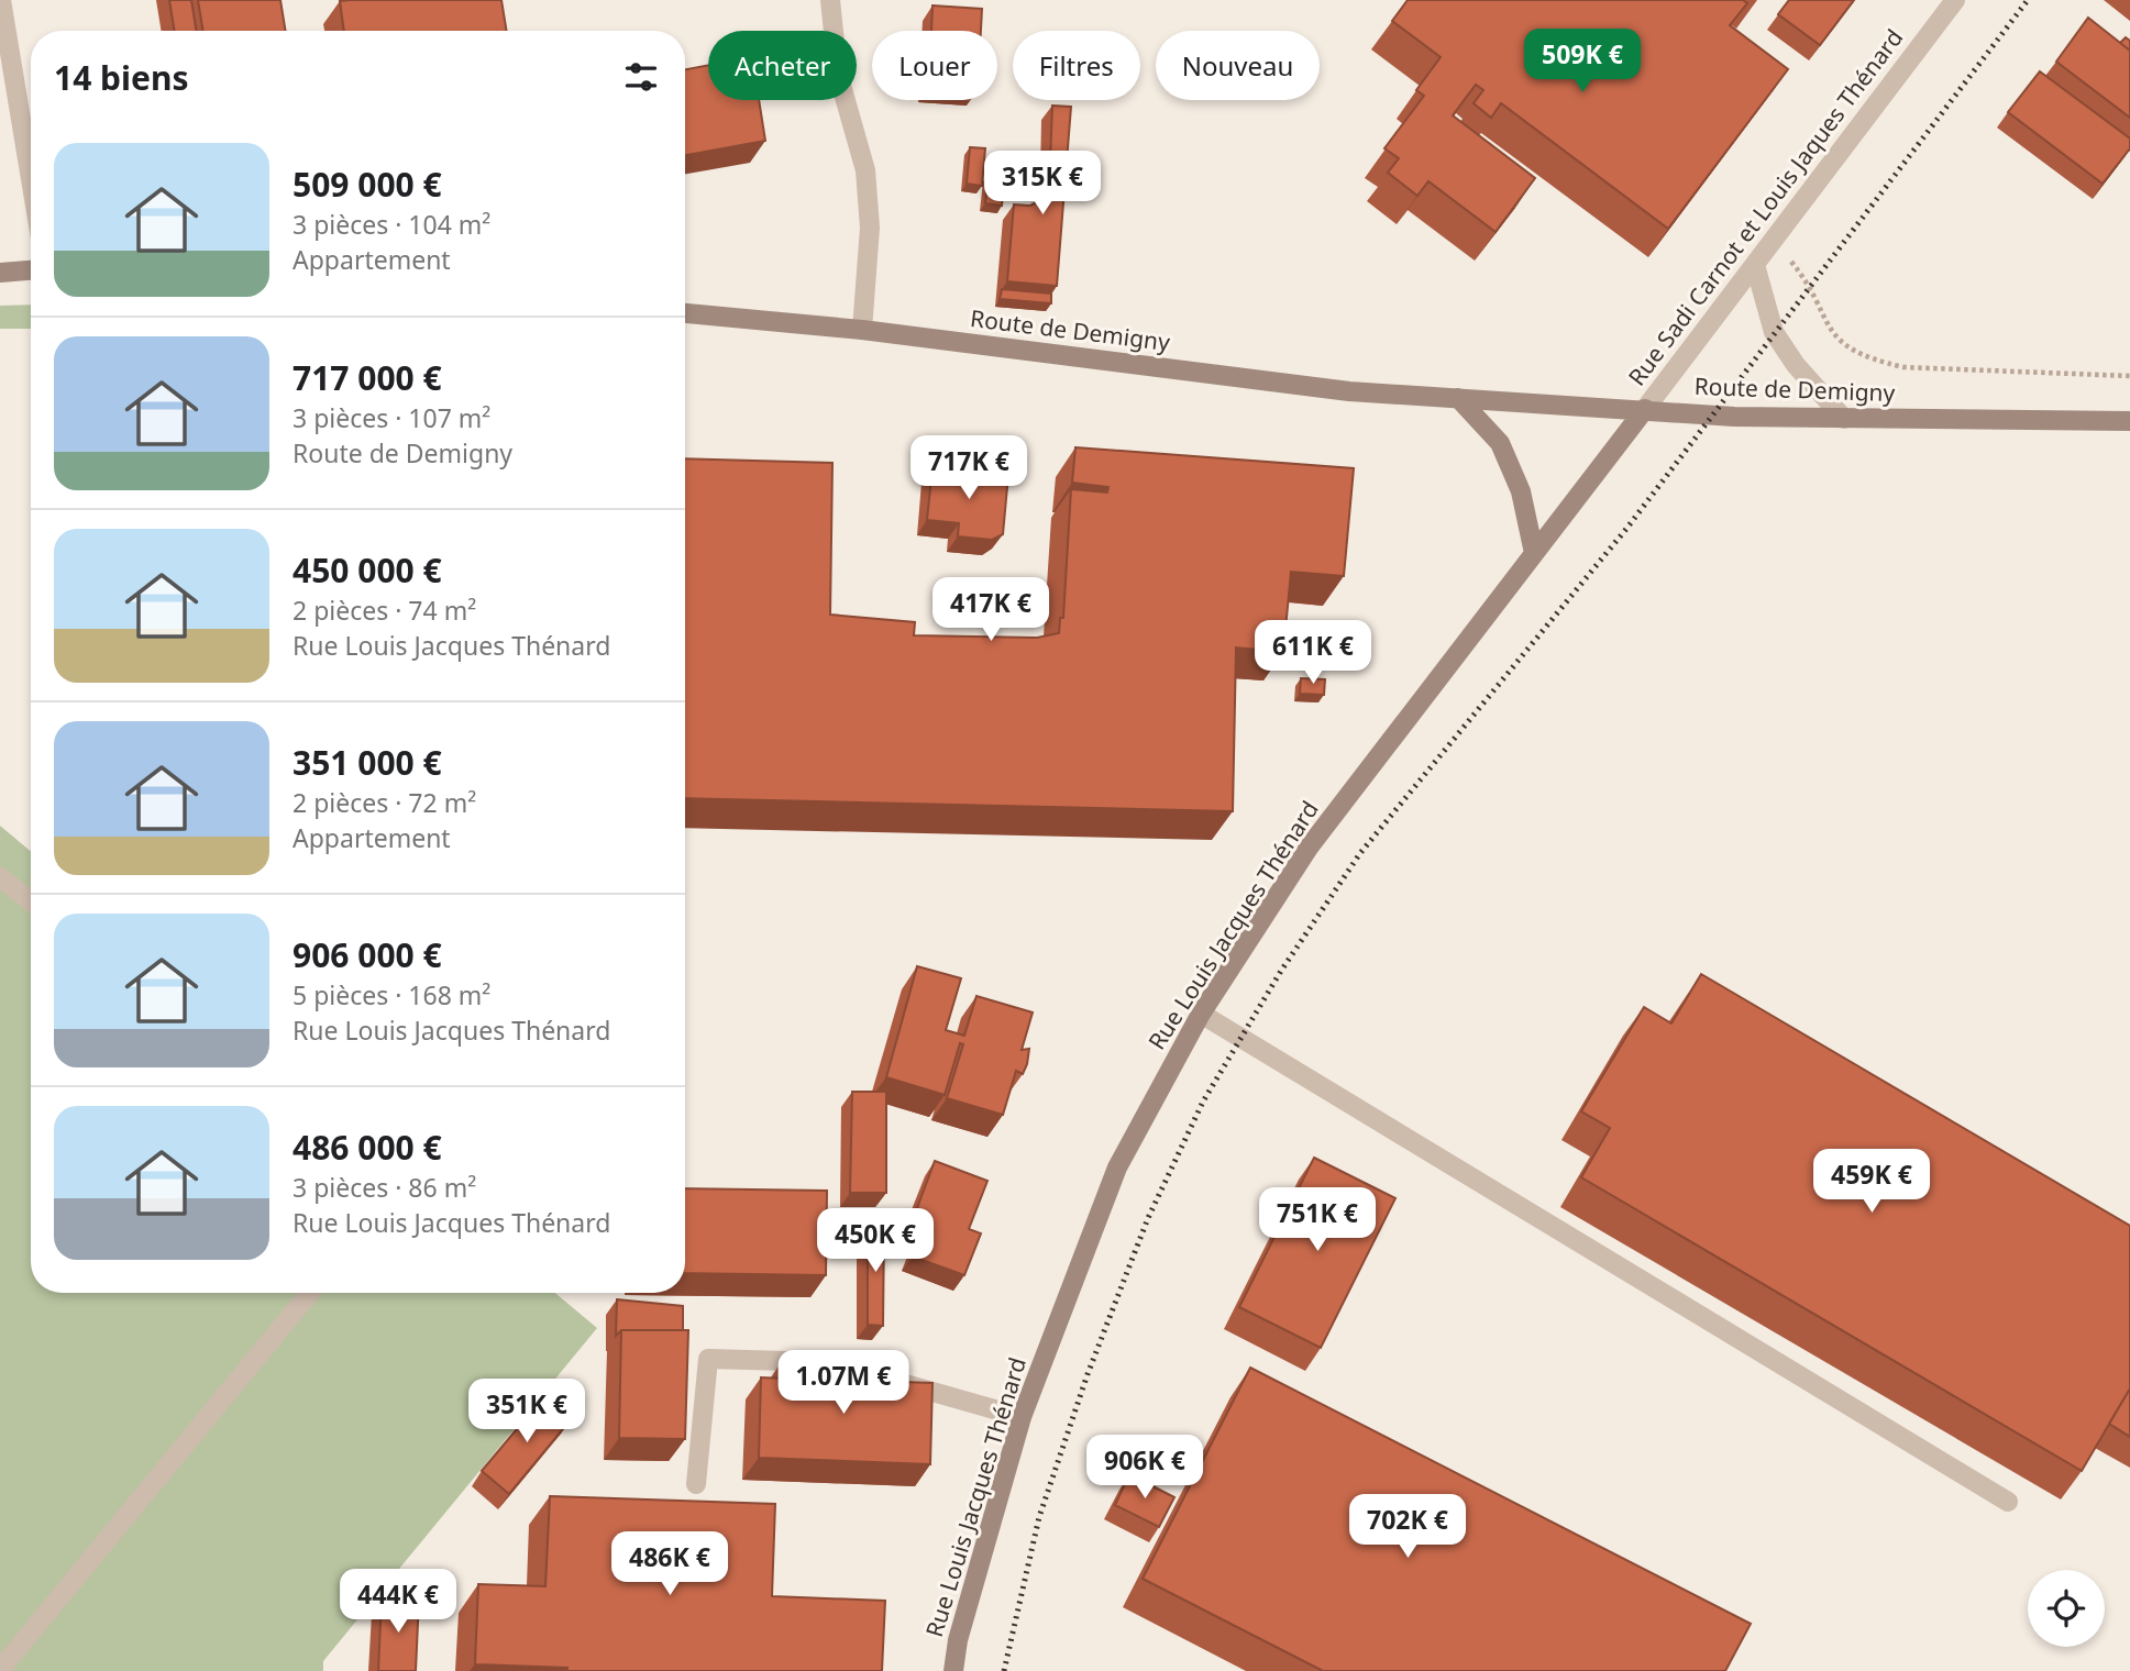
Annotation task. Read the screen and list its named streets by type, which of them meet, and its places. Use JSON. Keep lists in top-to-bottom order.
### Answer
{
  "streets": {
    "main road": ["Route de Demigny", "Rue Louis Jacques Thénard"],
    "street": ["Rue Sadi Carnot et Louis Jaques Thénard"]
  },
  "crossings": [
    ["Rue Sadi Carnot et Louis Jaques Thénard", "Route de Demigny"],
    ["Rue Sadi Carnot et Louis Jaques Thénard", "Rue Louis Jacques Thénard"],
    ["Route de Demigny", "Rue Louis Jacques Thénard"]
  ],
  "page": {
    "price": [
      "509K €",
      "315K €",
      "717K €",
      "417K €",
      "611K €",
      "459K €",
      "751K €",
      "450K €",
      "1.07M €",
      "351K €",
      "906K €",
      "702K €",
      "486K €",
      "444K €"
    ],
    "chip": [
      "Acheter",
      "Louer",
      "Filtres",
      "Nouveau"
    ],
    "heading": "14 biens",
    "list": [
      {
        "name": "509 000 €",
        "note": "3 pièces · 104 m² · Appartement"
      },
      {
        "name": "717 000 €",
        "note": "3 pièces · 107 m² · Route de Demigny"
      },
      {
        "name": "450 000 €",
        "note": "2 pièces · 74 m² · Rue Louis Jacques Thénard"
      },
      {
        "name": "351 000 €",
        "note": "2 pièces · 72 m² · Appartement"
      },
      {
        "name": "906 000 €",
        "note": "5 pièces · 168 m² · Rue Louis Jacques Thénard"
      },
      {
        "name": "486 000 €",
        "note": "3 pièces · 86 m² · Rue Louis Jacques Thénard"
      }
    ]
  }
}
